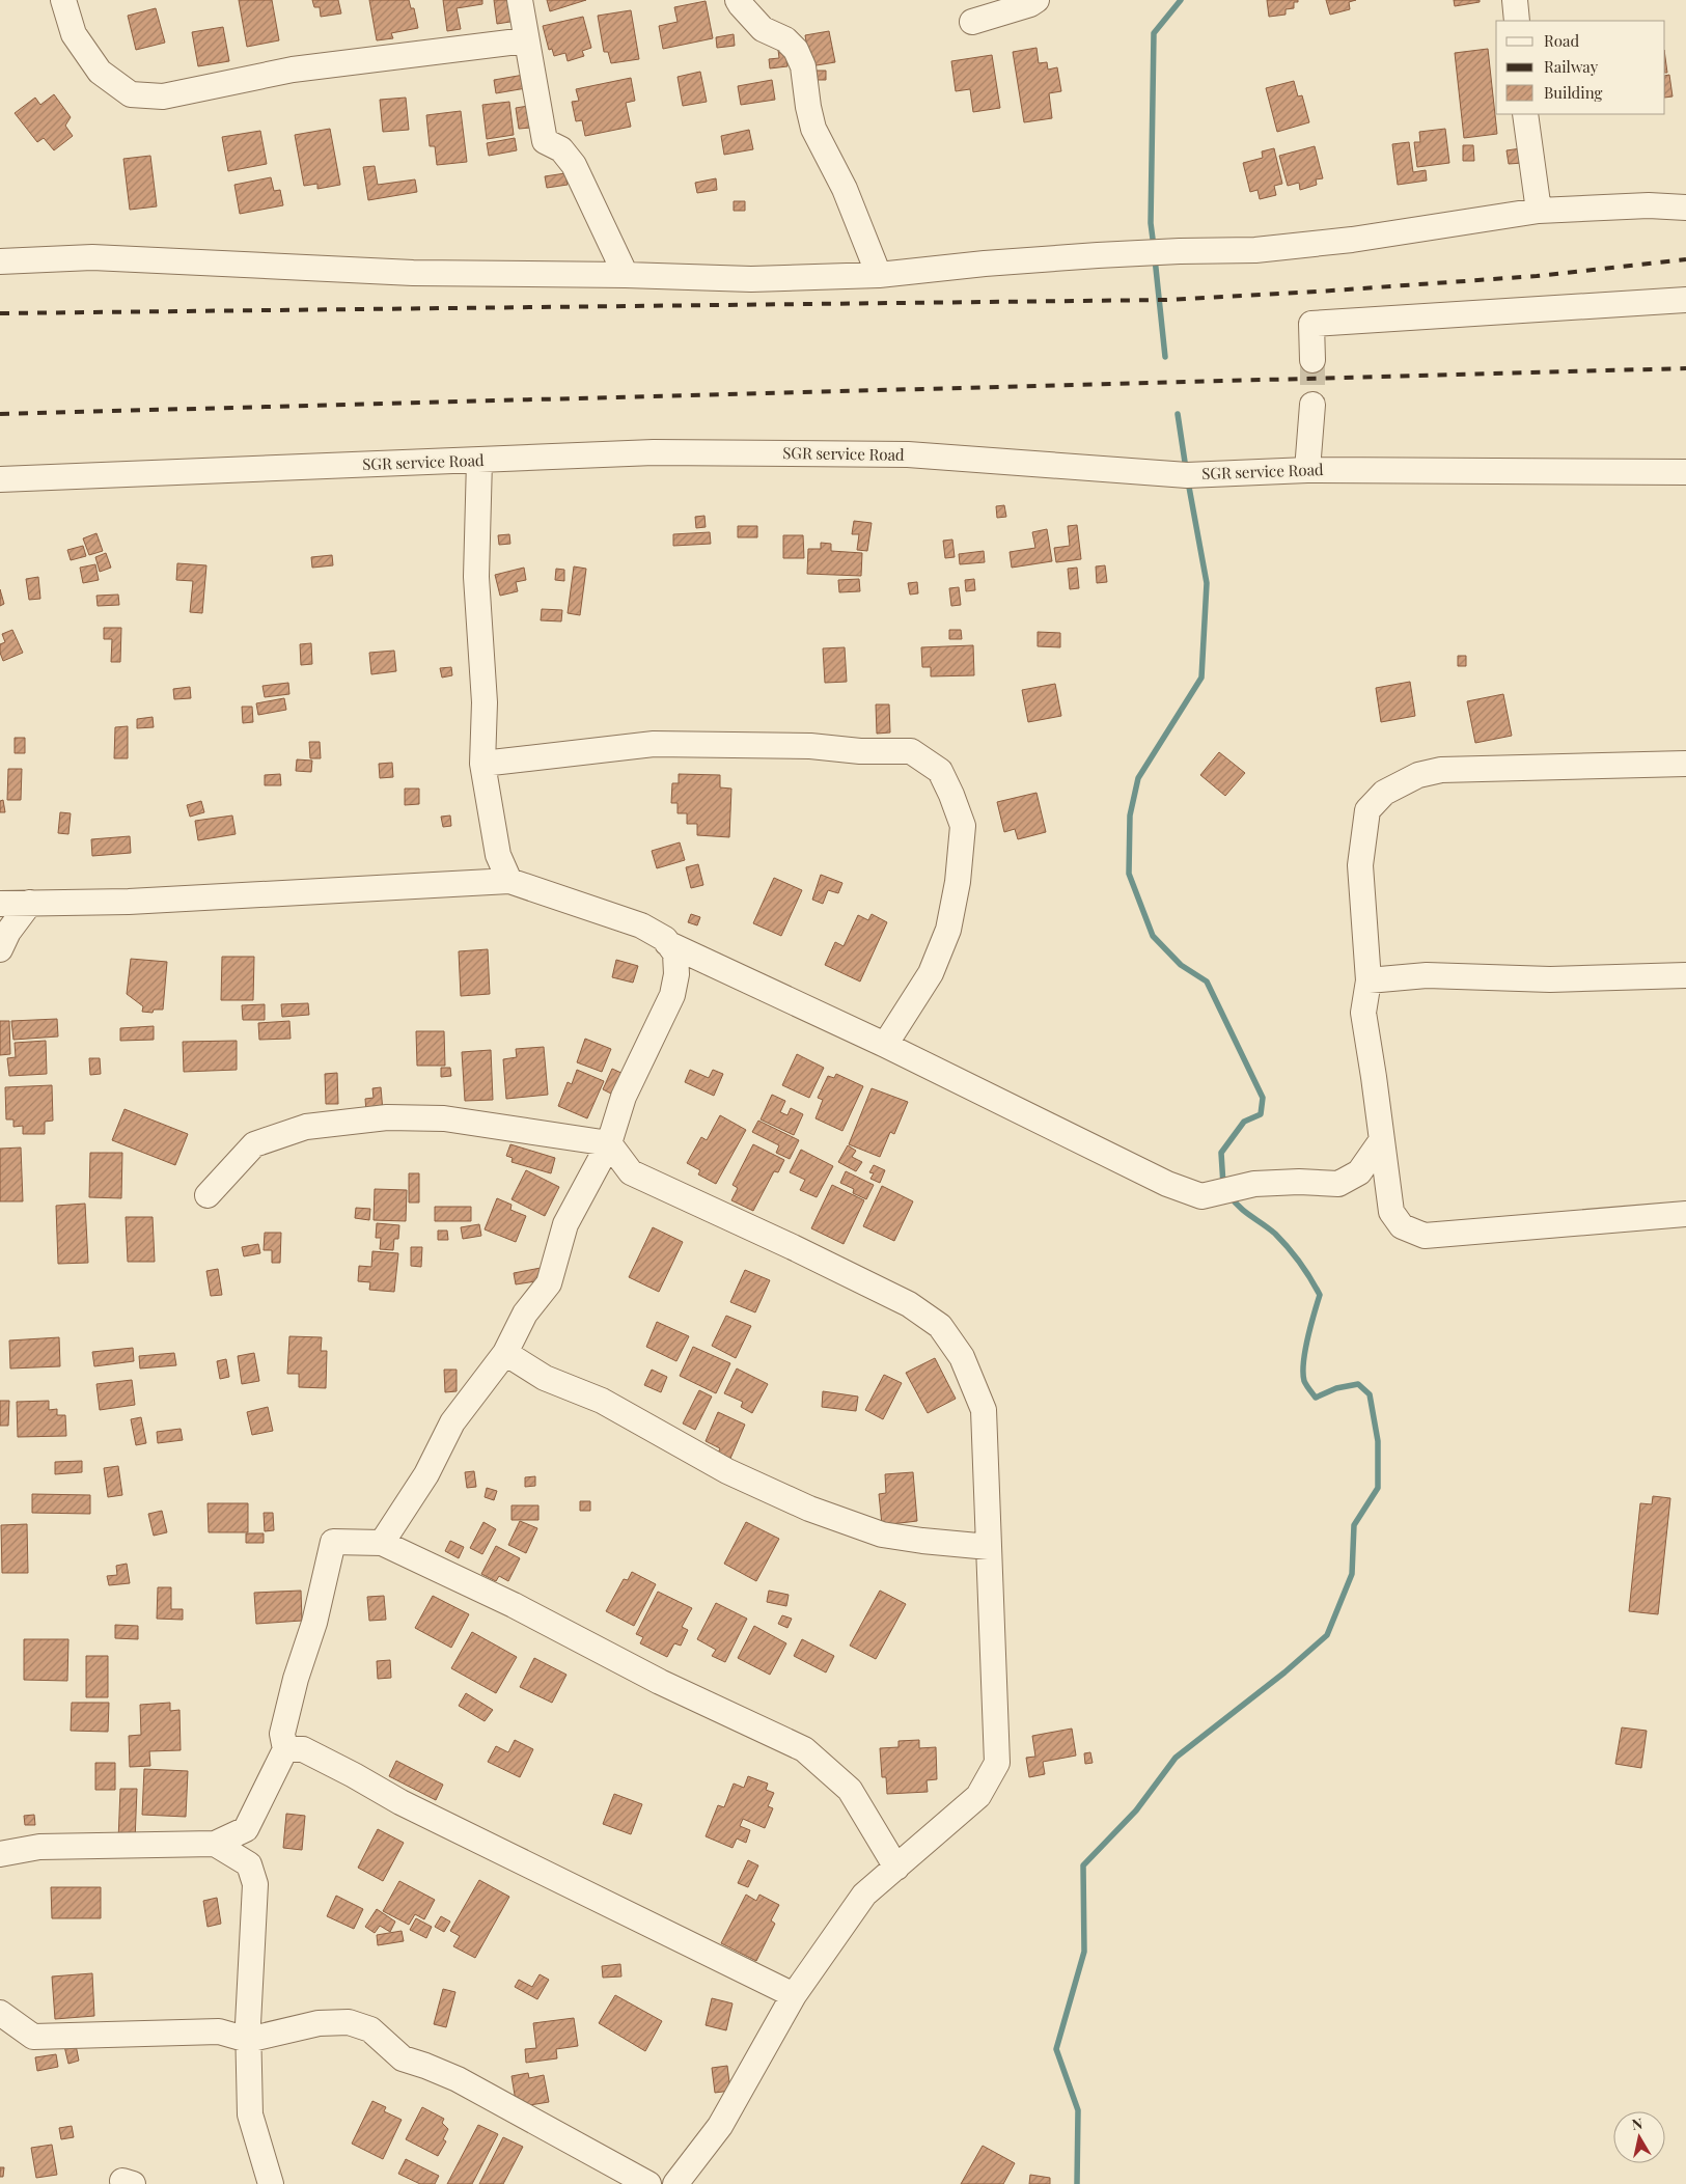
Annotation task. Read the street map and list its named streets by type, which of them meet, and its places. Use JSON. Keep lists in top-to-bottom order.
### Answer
{
  "streets": {
    "street": ["SGR service Road"]
  },
  "legend": ["Road", "Railway", "Building"],
  "north": "top"
}
